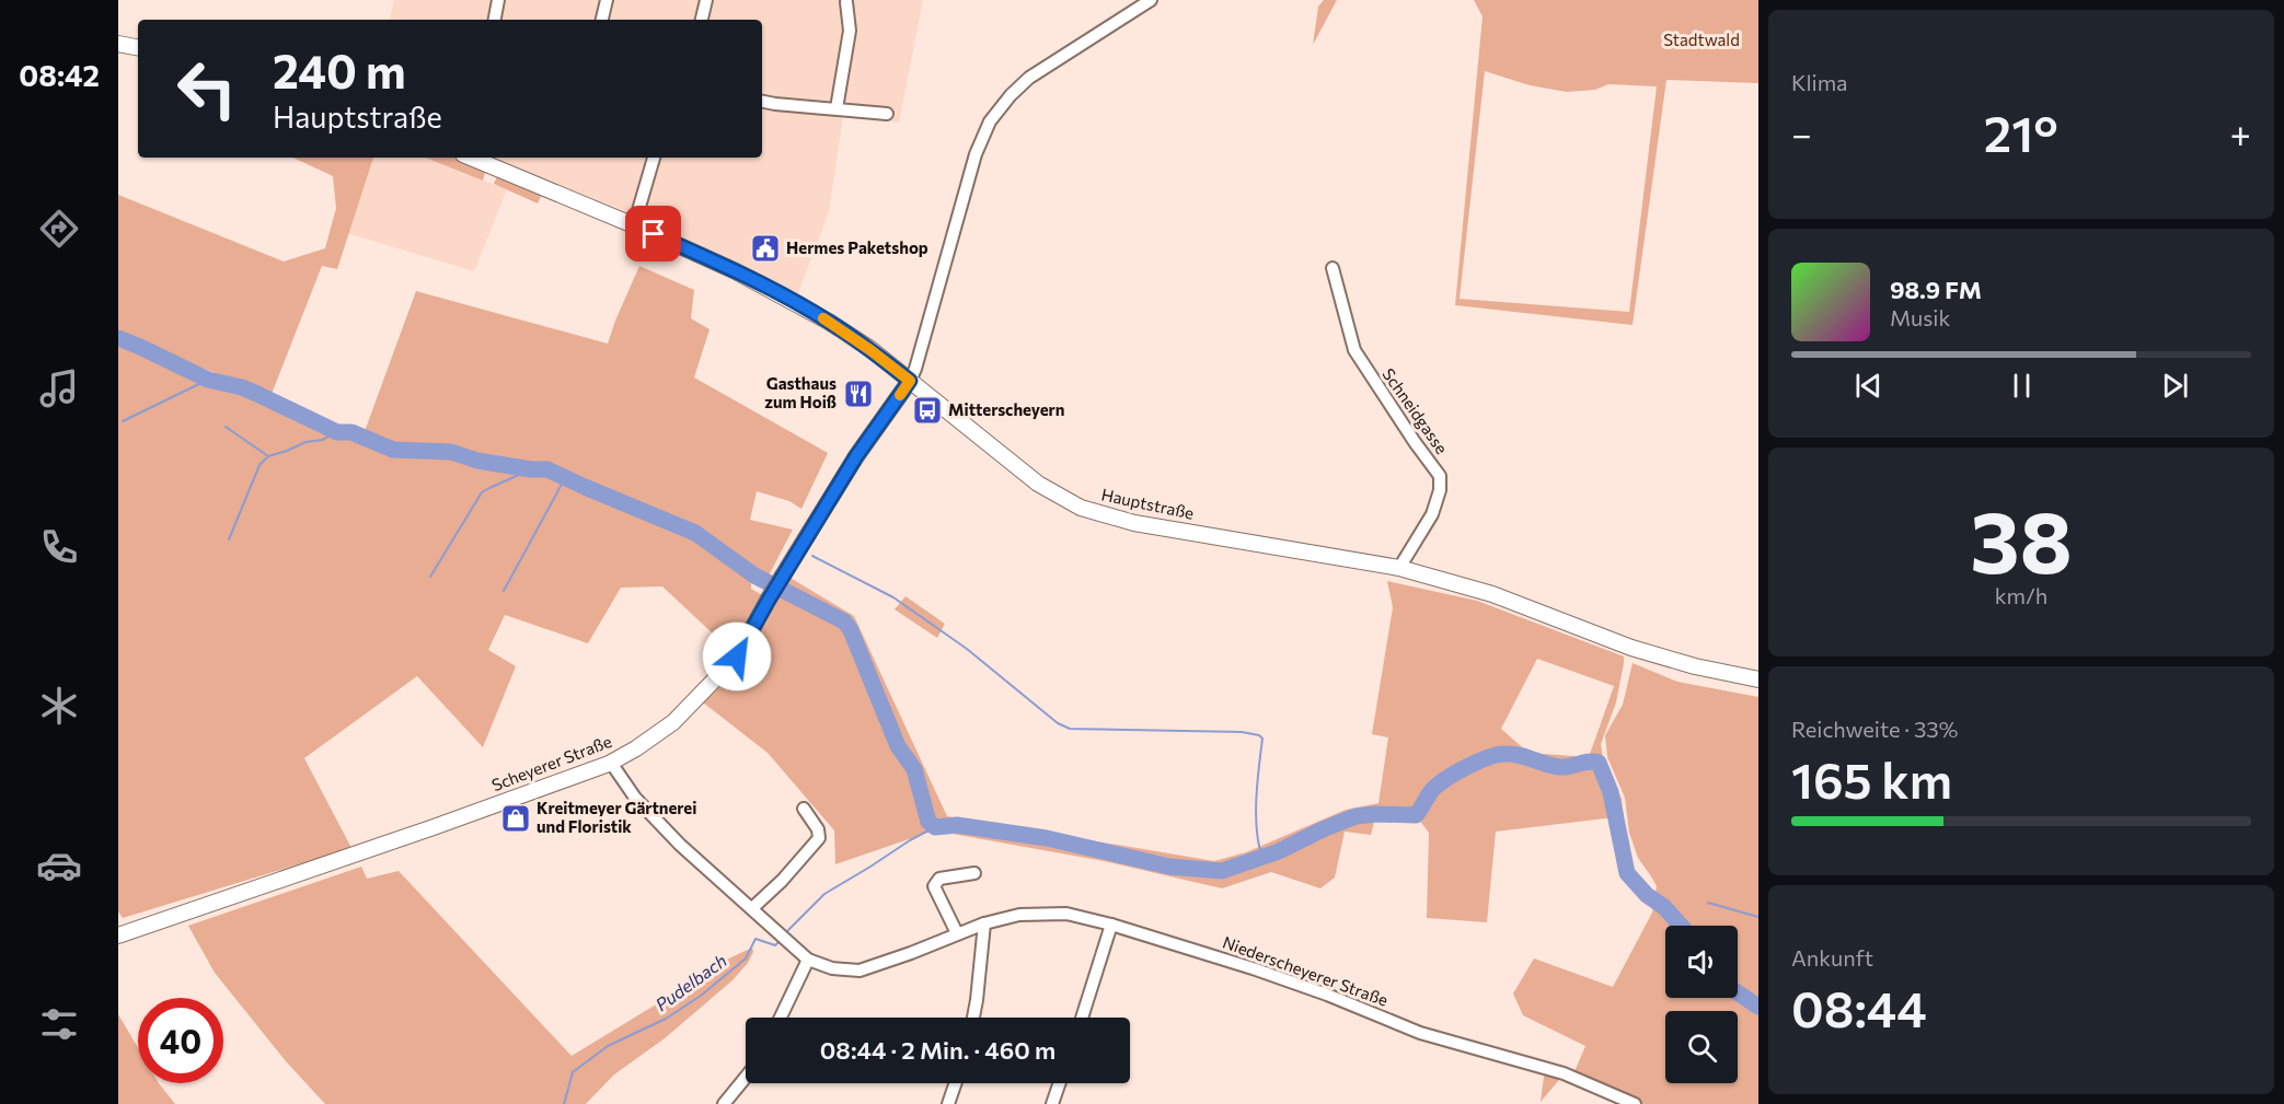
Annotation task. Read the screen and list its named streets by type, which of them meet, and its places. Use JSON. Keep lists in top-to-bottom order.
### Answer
{
  "streets": {
    "main road": ["Hauptstraße", "Scheyerer Straße"],
    "street": ["Schneidgasse", "Niederscheyerer Straße"]
  },
  "crossings": [
    ["Schneidgasse", "Hauptstraße"],
    ["Hauptstraße", "Scheyerer Straße"],
    ["Scheyerer Straße", "Niederscheyerer Straße"]
  ],
  "water": ["Pudelbach"],
  "parks": ["Stadtwald"],
  "places": {
    "public building": ["Hermes Paketshop"],
    "restaurant": ["Gasthaus zum Hoiß"],
    "bus stop": ["Mitterscheyern"],
    "shop": ["Kreitmeyer Gärtnerei und Floristik"]
  },
  "page": {
    "tabs": "08:42",
    "tile": [
      "Klima",
      ["38", "km/h"],
      ["Reichweite · 33%", "165 km"],
      ["Ankunft", "08:44"]
    ],
    "turn": ["240 m", "Hauptstraße"],
    "heat": ["−", "21°", "+"],
    "song": ["98.9 FM", "Musik"],
    "limit": "40",
    "trip": "08:44 · 2 Min. · 460 m"
  }
}
